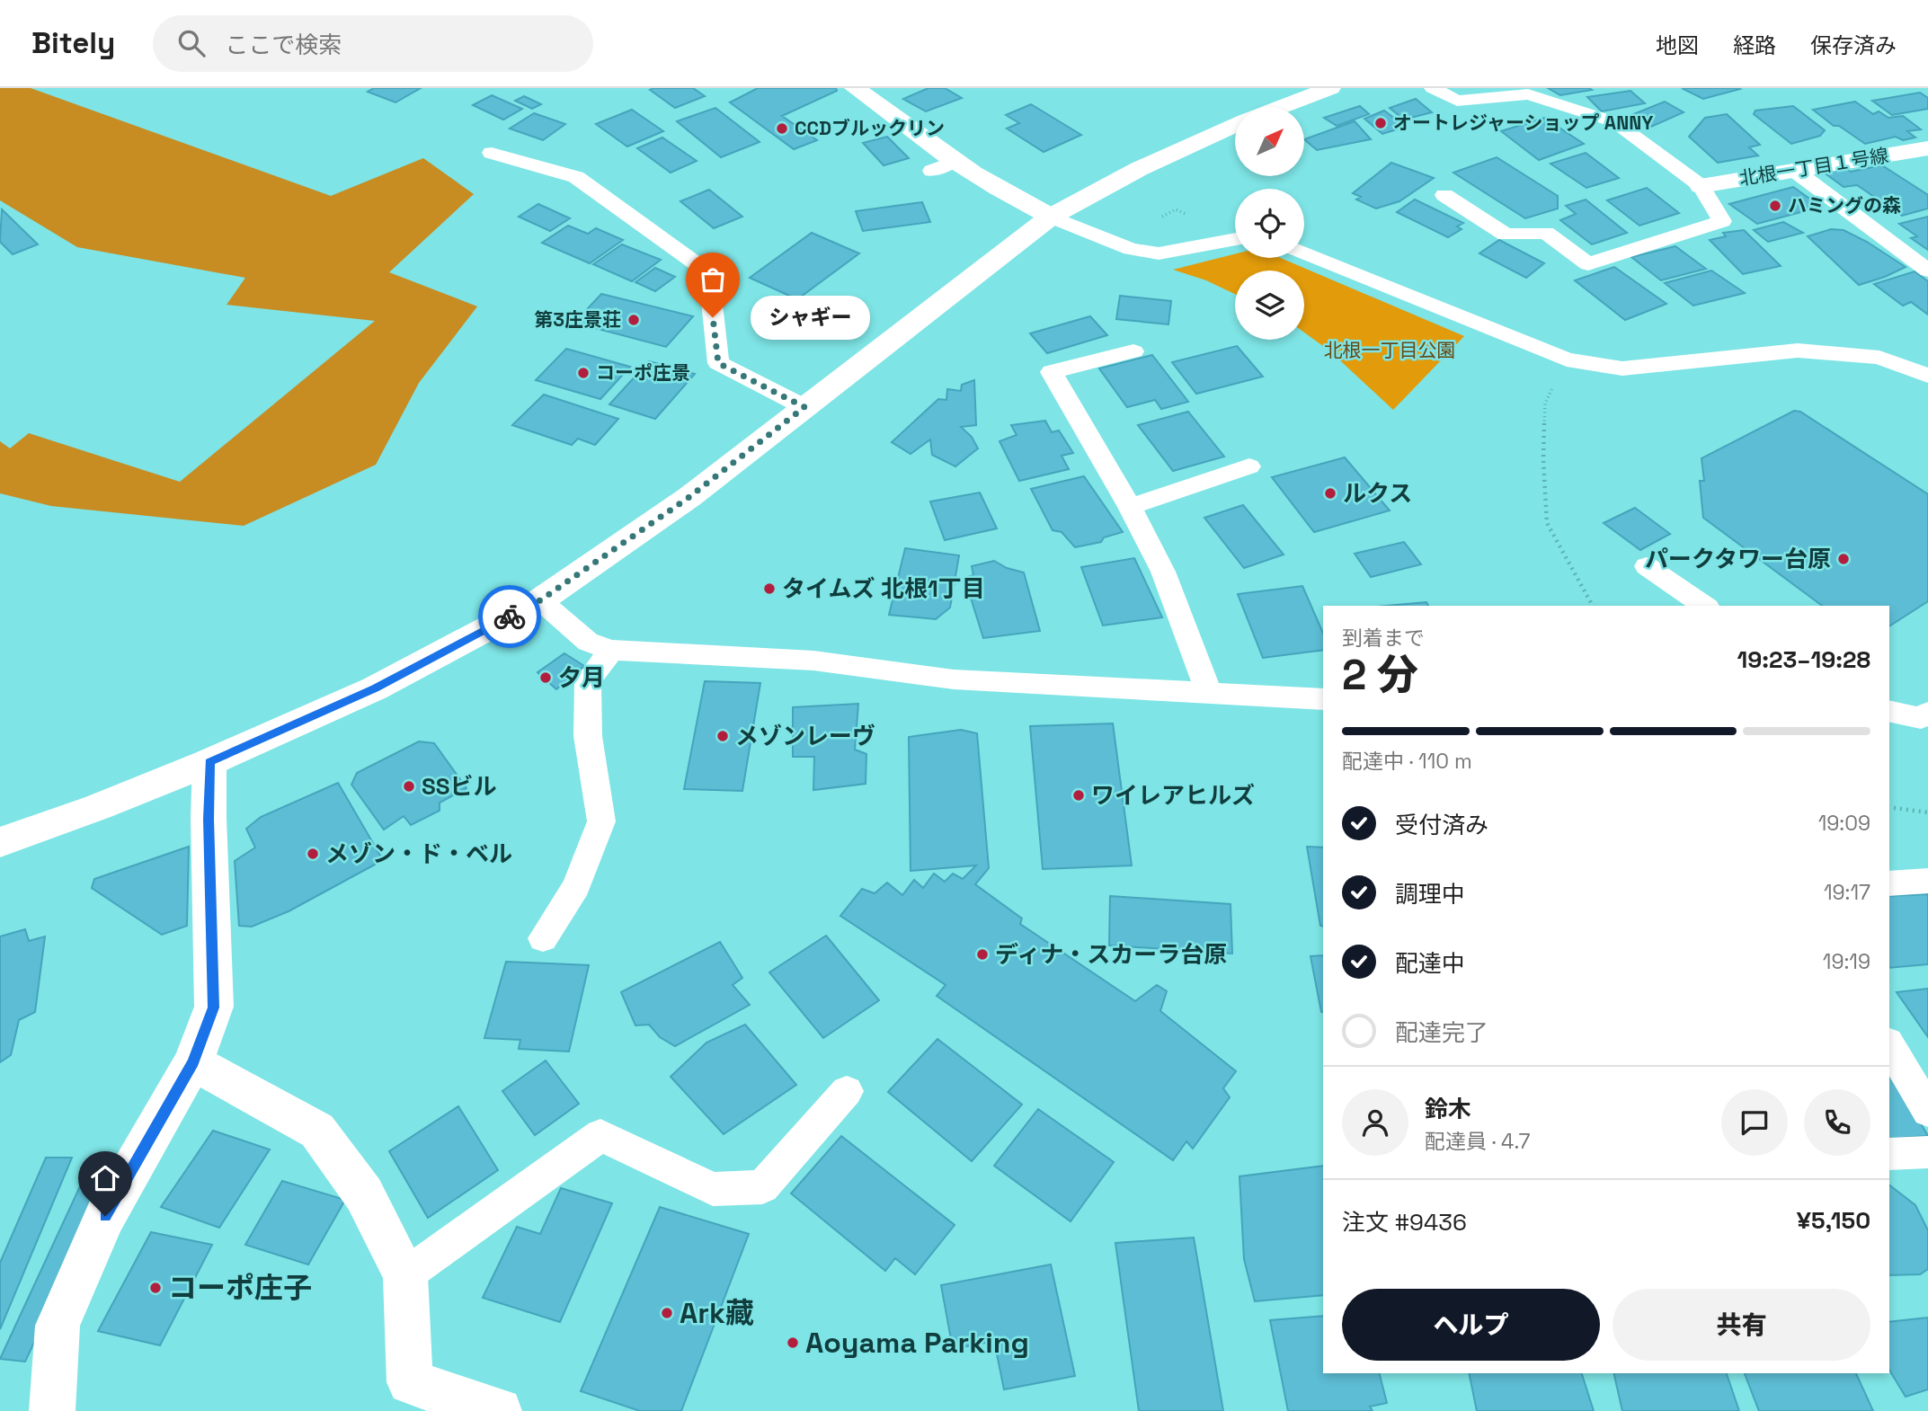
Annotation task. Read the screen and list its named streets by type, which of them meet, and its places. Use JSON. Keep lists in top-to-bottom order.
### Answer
{
  "streets": {
    "main road": ["北根一丁目１号線"]
  },
  "parks": ["北根一丁目公園"],
  "places": [
    "オートレジャーショップ ANNY",
    "CCDブルックリン",
    "ハミングの森",
    "シャギー",
    "第3庄景荘",
    "コーポ庄景",
    "ルクス",
    "パークタワー台原",
    "タイムズ 北根1丁目",
    "夕月",
    "メゾンレーヴ",
    "SSビル",
    "ワイレアヒルズ",
    "メゾン・ド・ベル",
    "ディナ・スカーラ台原",
    "コーポ庄子",
    "Ark藏",
    "Aoyama Parking"
  ],
  "north": "top right",
  "page": {
    "header": "Bitely",
    "search": "ここで検索",
    "nav": ["地図", "経路", "保存済み"],
    "bubble": "シャギー",
    "heading": ["2 分", "到着まで", "19:23–19:28"],
    "panel": [
      "鈴木",
      "配達員 · 4.7",
      "注文 #9436",
      "¥5,150"
    ],
    "bar": "配達中 · 110 m",
    "list": [
      ["受付済み", "19:09"],
      ["調理中", "19:17"],
      ["配達中", "19:19"],
      "配達完了"
    ],
    "buttons": ["ヘルプ", "共有"]
  }
}
